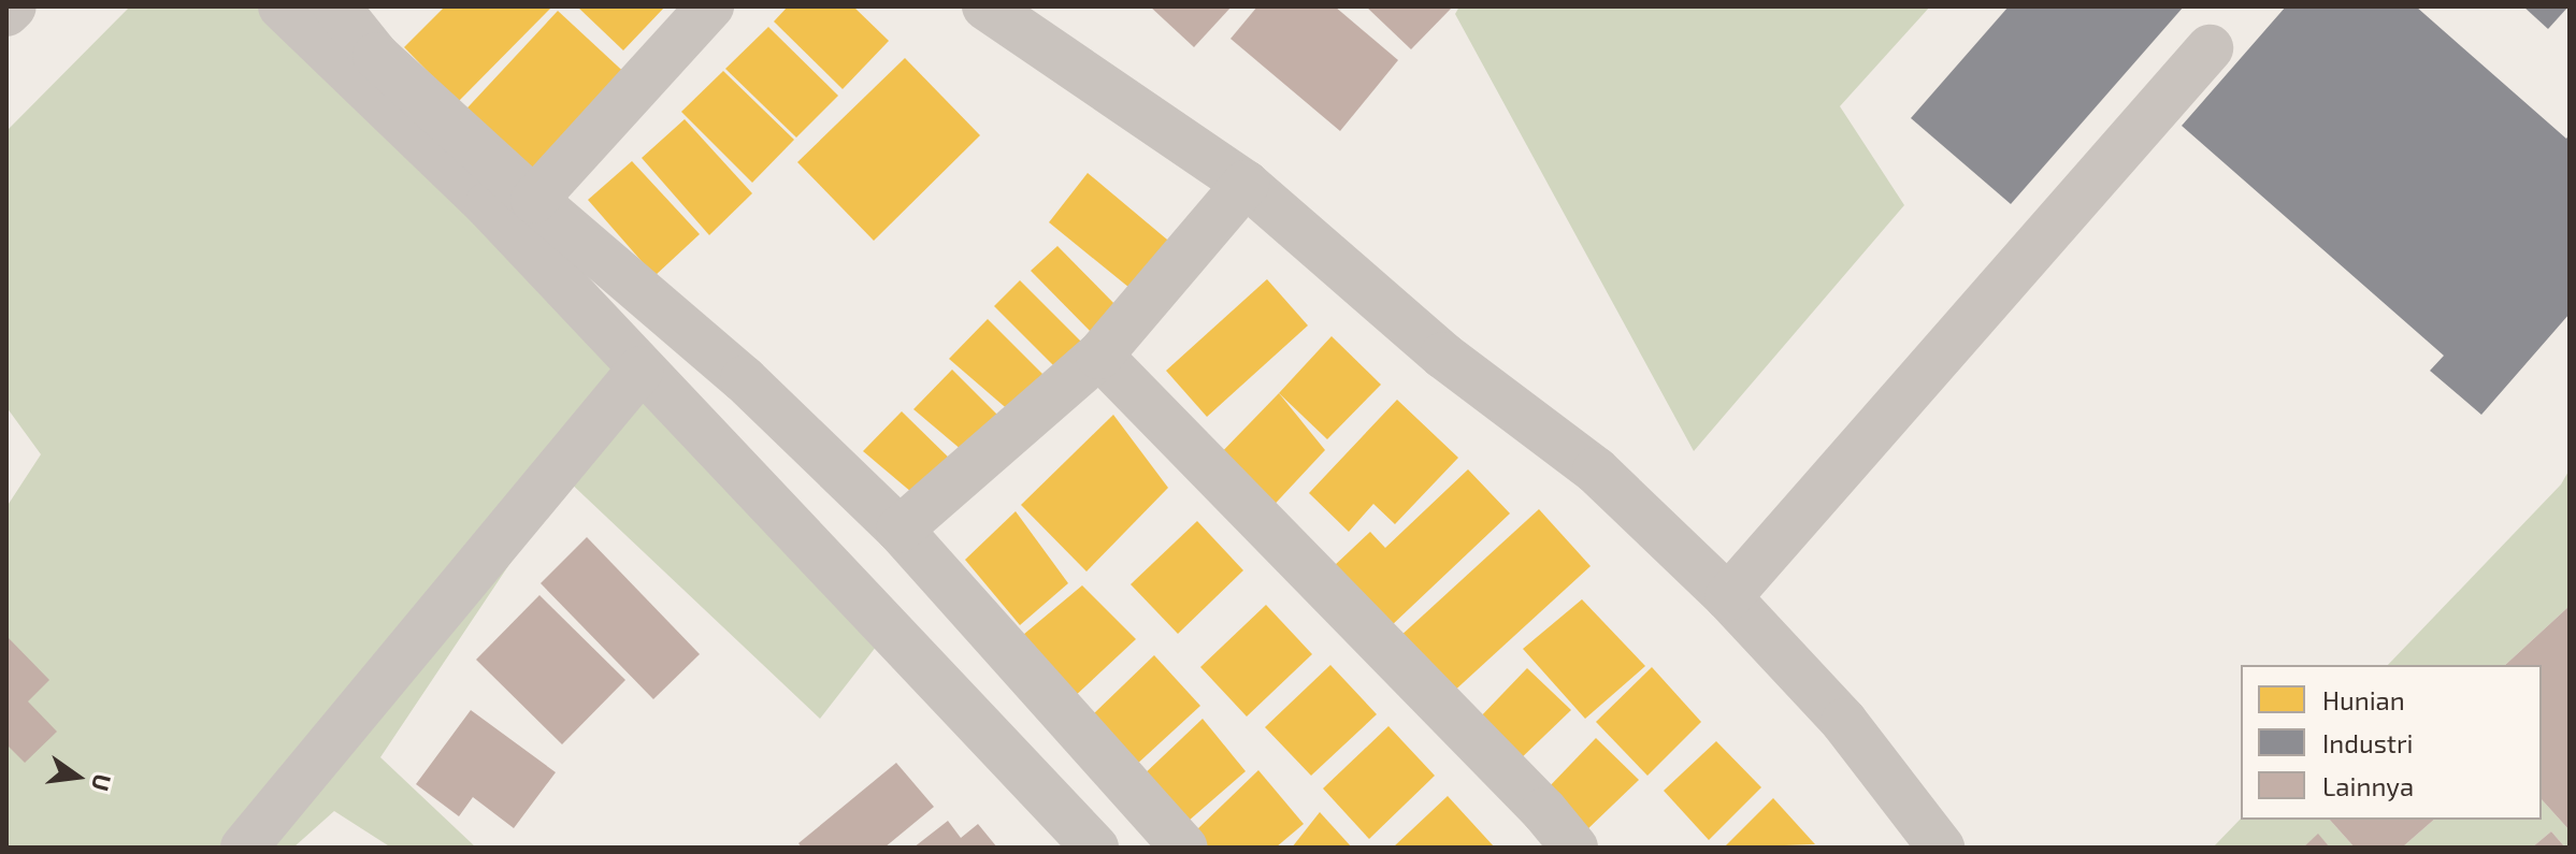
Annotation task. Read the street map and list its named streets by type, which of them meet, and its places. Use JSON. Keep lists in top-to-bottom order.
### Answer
{
  "legend": ["Hunian", "Industri", "Lainnya"],
  "north": "right"
}
